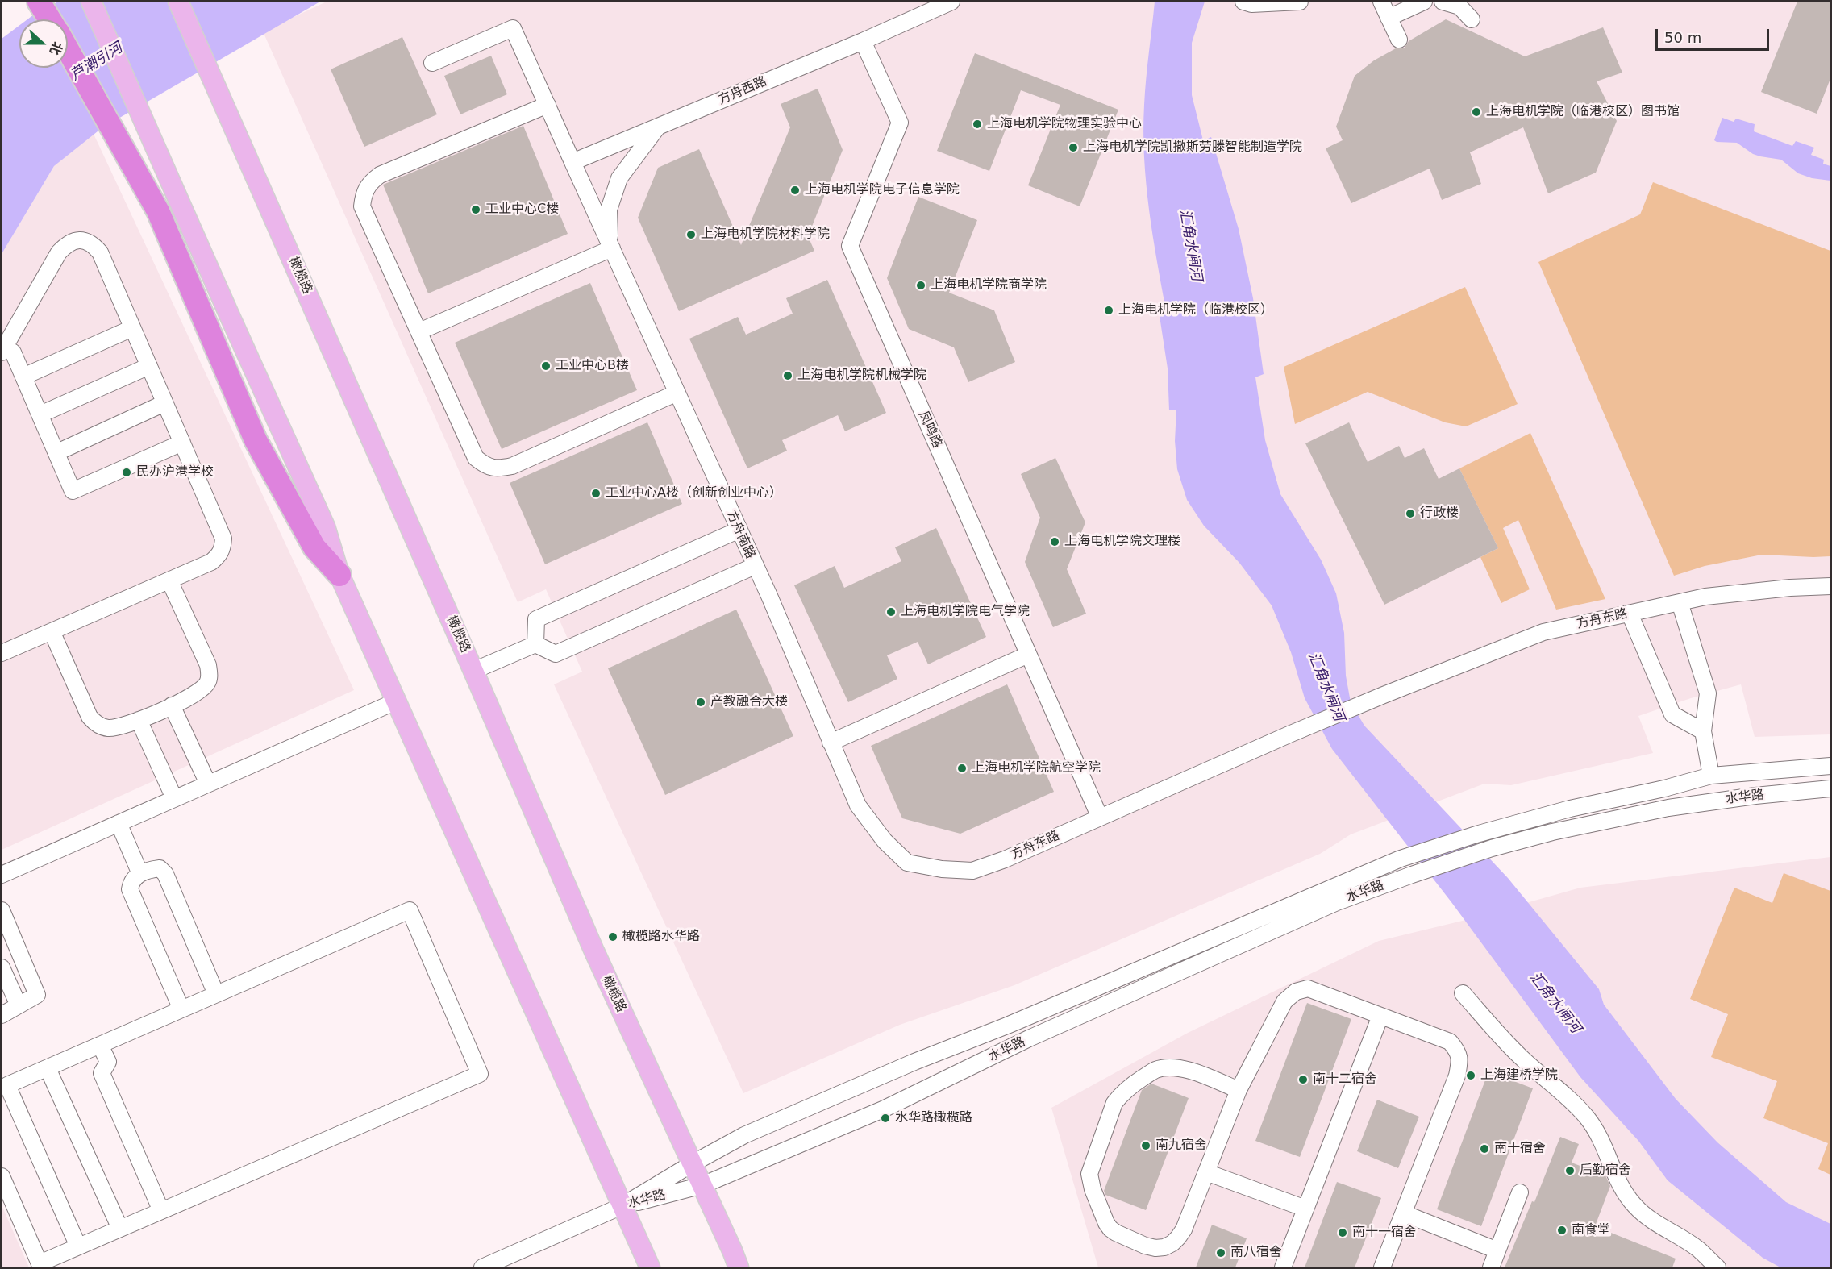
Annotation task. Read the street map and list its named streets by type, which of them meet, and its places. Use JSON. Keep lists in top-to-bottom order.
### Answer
{
  "streets": {
    "main road": ["橄榄路"],
    "street": [
      "方舟西路",
      "凤鸣路",
      "方舟南路",
      "方舟东路",
      "水华路"
    ]
  },
  "crossings": [
    ["方舟西路", "凤鸣路"],
    ["方舟西路", "方舟南路"],
    ["橄榄路", "水华路"],
    ["凤鸣路", "方舟东路"],
    ["方舟南路", "方舟东路"]
  ],
  "water": ["芦潮引河", "汇角水闸河"],
  "places": [
    "上海电机学院（临港校区）图书馆",
    "上海电机学院物理实验中心",
    "上海电机学院凯撒斯劳滕智能制造学院",
    "上海电机学院电子信息学院",
    "工业中心C楼",
    "上海电机学院材料学院",
    "上海电机学院商学院",
    "上海电机学院（临港校区）",
    "工业中心B楼",
    "上海电机学院机械学院",
    "民办沪港学校",
    "工业中心A楼（创新创业中心）",
    "行政楼",
    "上海电机学院文理楼",
    "上海电机学院电气学院",
    "产教融合大楼",
    "上海电机学院航空学院",
    "橄榄路水华路",
    "上海建桥学院",
    "南十二宿舍",
    "水华路橄榄路",
    "南九宿舍",
    "南十宿舍",
    "后勤宿舍",
    "南食堂",
    "南十一宿舍",
    "南八宿舍"
  ],
  "scale_bar": "50 m",
  "north": "right"
}
